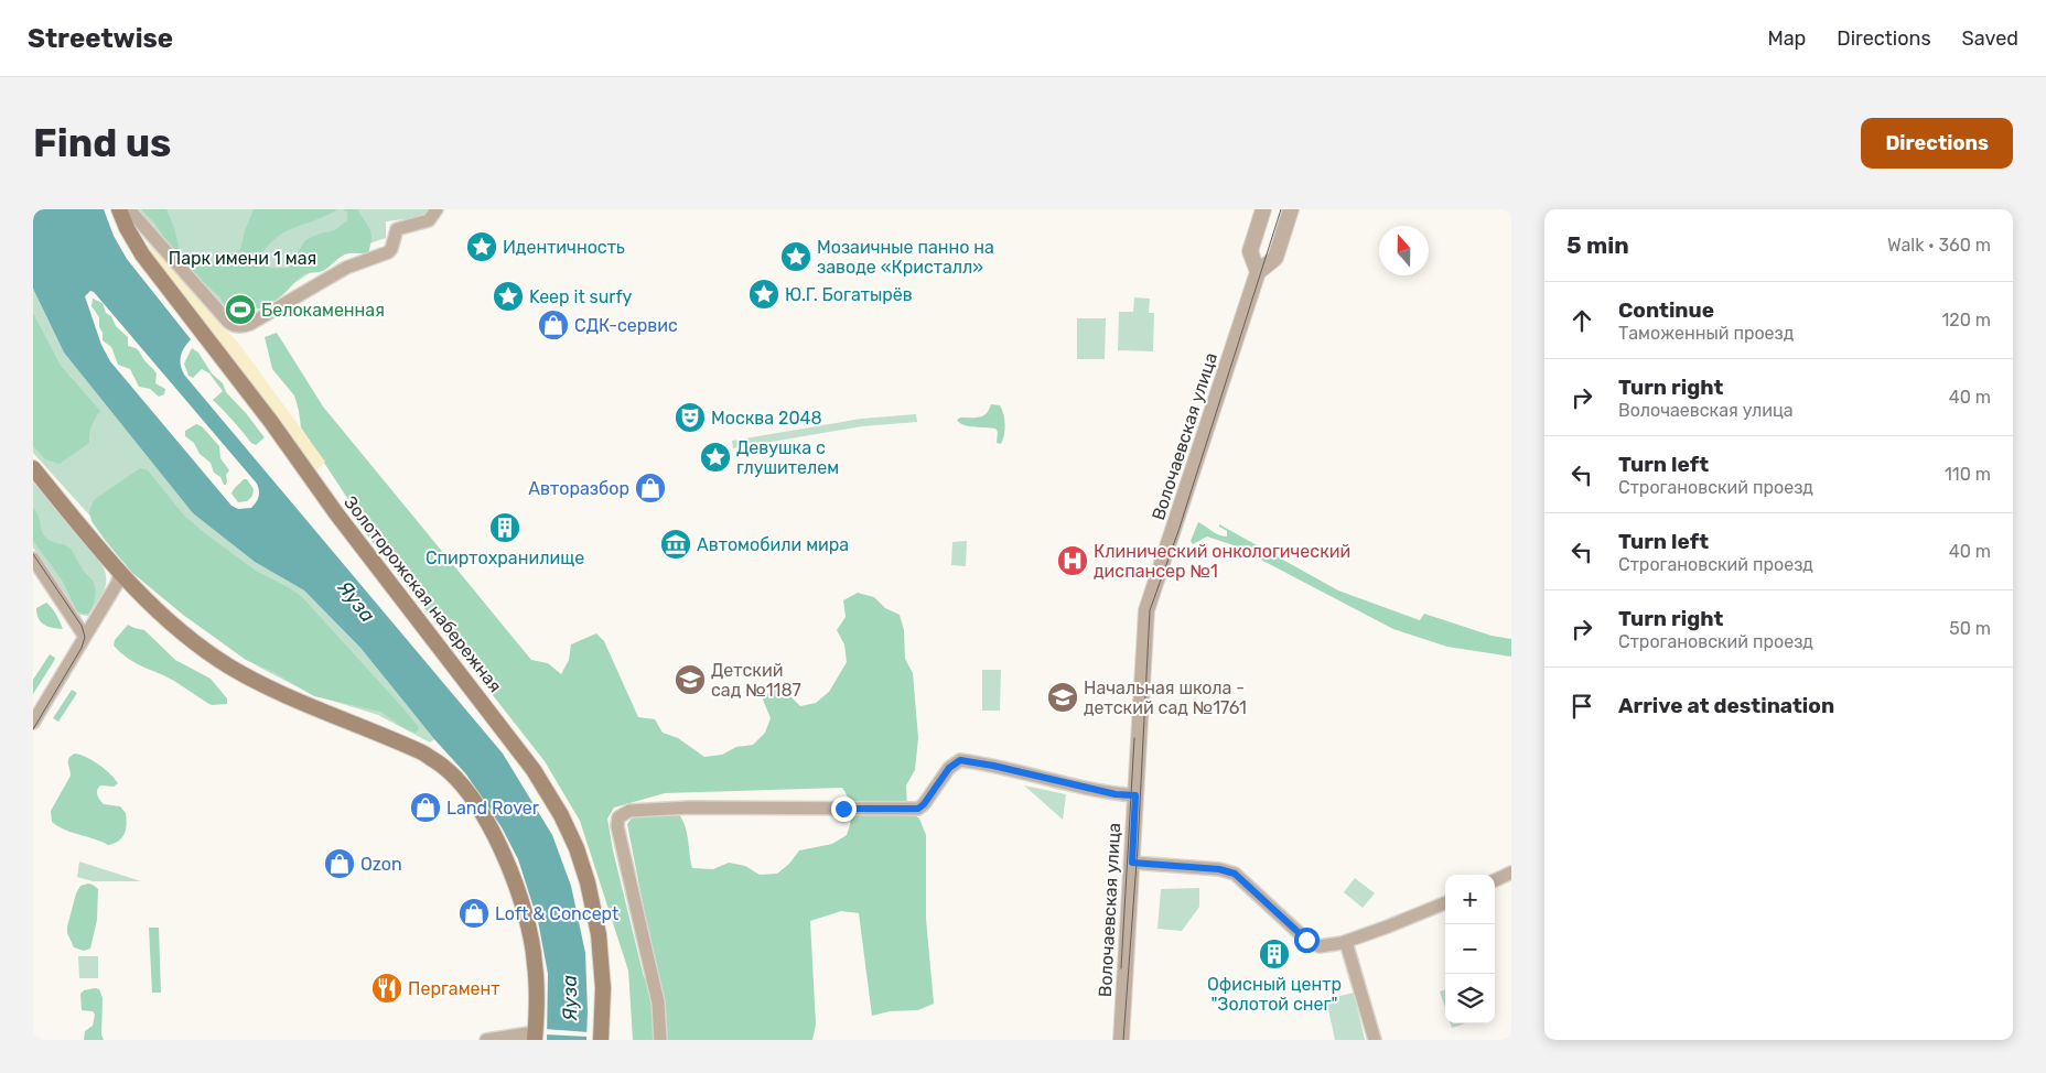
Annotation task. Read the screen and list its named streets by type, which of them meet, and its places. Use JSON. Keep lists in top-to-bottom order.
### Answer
{
  "streets": {
    "main road": ["Золоторожская набережная"],
    "street": ["Волочаевская улица"]
  },
  "water": ["Яуза"],
  "parks": ["Парк имени 1 мая"],
  "places": {
    "place": [
      "Идентичность",
      "Мозаичные панно на заводе «Кристалл»",
      "Ю.Г. Богатырёв",
      "Keep it surfy",
      "Девушка с глушителем"
    ],
    "sports": ["Белокаменная"],
    "shop": [
      "СДК-сервис",
      "Авторазбор",
      "Land Rover",
      "Ozon",
      "Loft & Concept"
    ],
    "theatre": ["Москва 2048"],
    "building": ["Спиртохранилище", "Офисный центр \"Золотой снег\""],
    "museum": ["Автомобили мира"],
    "hospital": ["Клинический онкологический диспансер №1"],
    "school or university": ["Детский сад №1187", "Начальная школа - детский сад №1761"],
    "restaurant": ["Пергамент"]
  },
  "north": "top",
  "page": {
    "header": "Streetwise",
    "nav": ["Map", "Directions", "Saved"],
    "buttons": "Directions",
    "title": "Find us",
    "heading": ["5 min", "Walk · 360 m"],
    "list": [
      ["Continue", "Таможенный проезд", "120 m"],
      ["Turn right", "Волочаевская улица", "40 m"],
      ["Turn left", "Строгановский проезд", "110 m"],
      ["Turn left", "Строгановский проезд", "40 m"],
      ["Turn right", "Строгановский проезд", "50 m"],
      "Arrive at destination"
    ],
    "map_buttons": ["+", "−"]
  }
}
